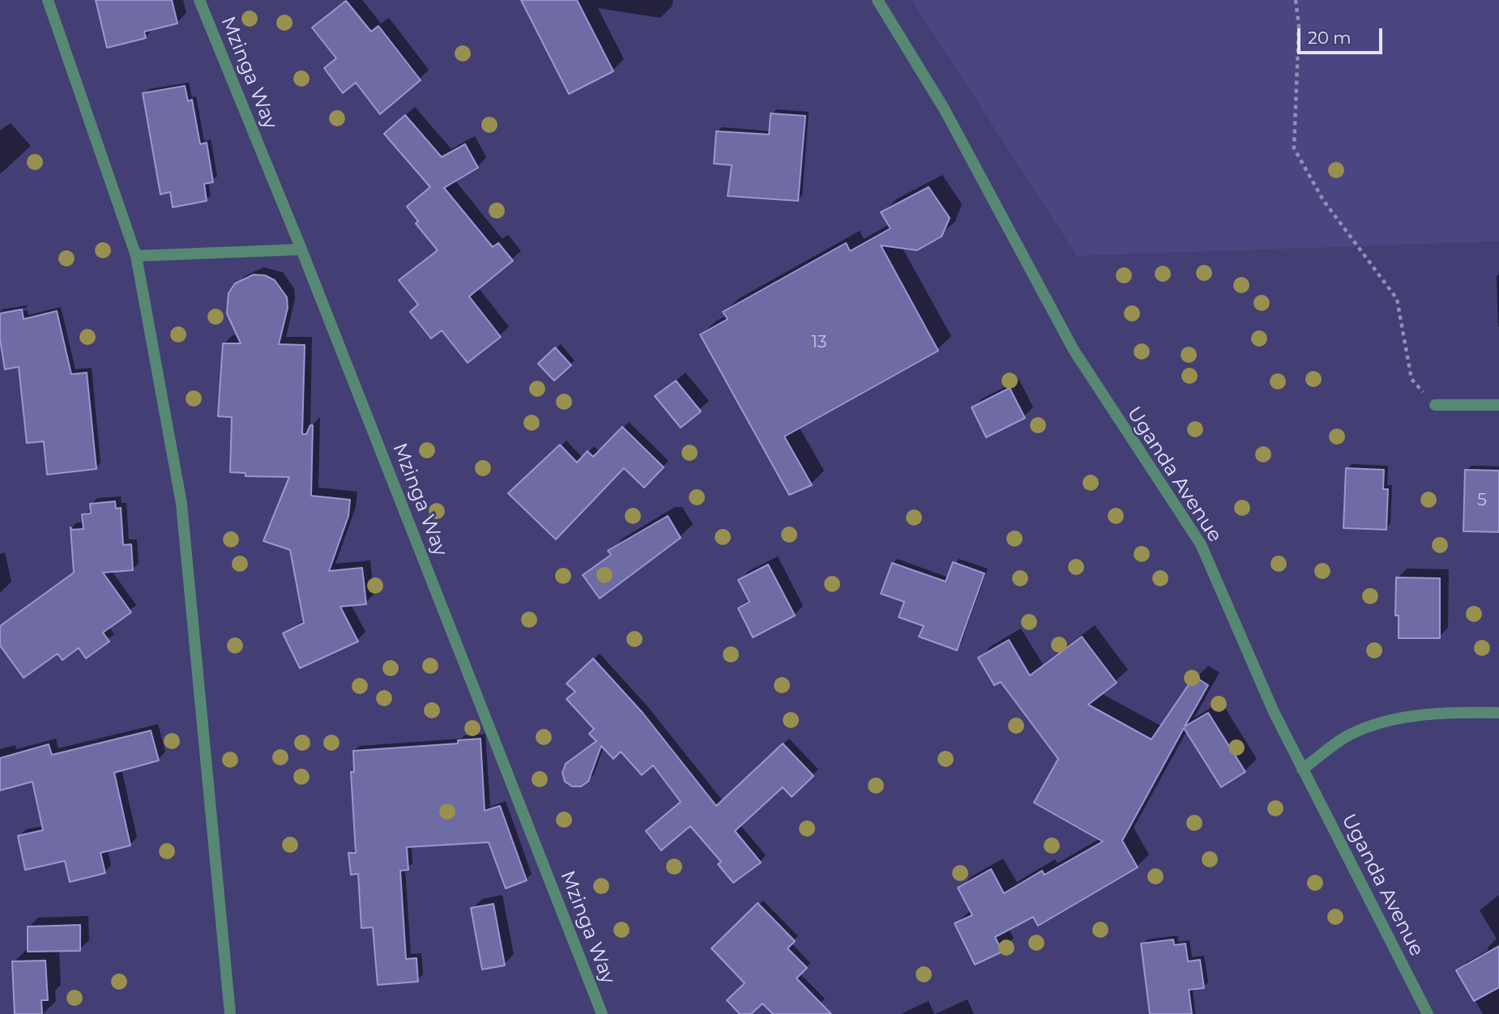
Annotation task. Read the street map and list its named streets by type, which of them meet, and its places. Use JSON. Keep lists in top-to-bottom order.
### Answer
{
  "streets": {
    "street": ["Mzinga Way", "Uganda Avenue"]
  },
  "house_numbers": ["13", "5"],
  "scale_bar": "20 m"
}
